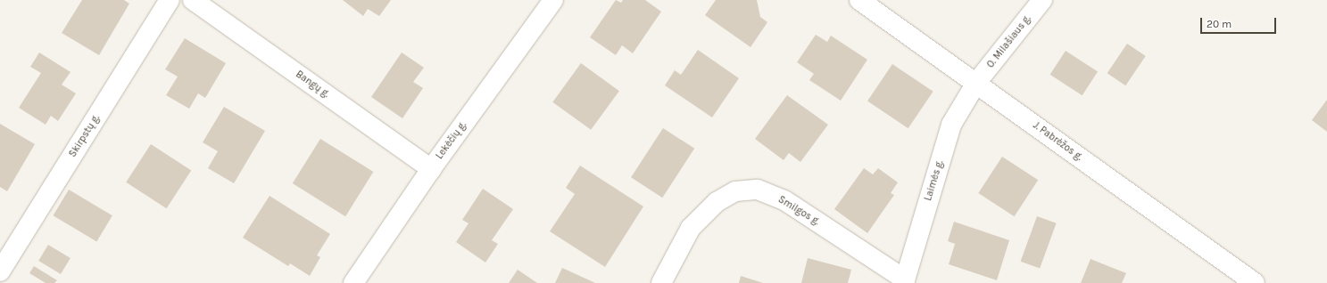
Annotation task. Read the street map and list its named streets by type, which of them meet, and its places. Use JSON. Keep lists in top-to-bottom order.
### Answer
{
  "streets": {
    "street": [
      "O. Milašiaus g.",
      "Bangų g.",
      "Skirpstų g.",
      "Lekėčių g.",
      "J. Pabrėžos g.",
      "Laimės g.",
      "Smilgos g."
    ]
  },
  "crossings": [
    ["O. Milašiaus g.", "J. Pabrėžos g."],
    ["O. Milašiaus g.", "Laimės g."],
    ["Bangų g.", "Lekėčių g."],
    ["J. Pabrėžos g.", "Laimės g."],
    ["Laimės g.", "Smilgos g."]
  ],
  "scale_bar": "20 m"
}
